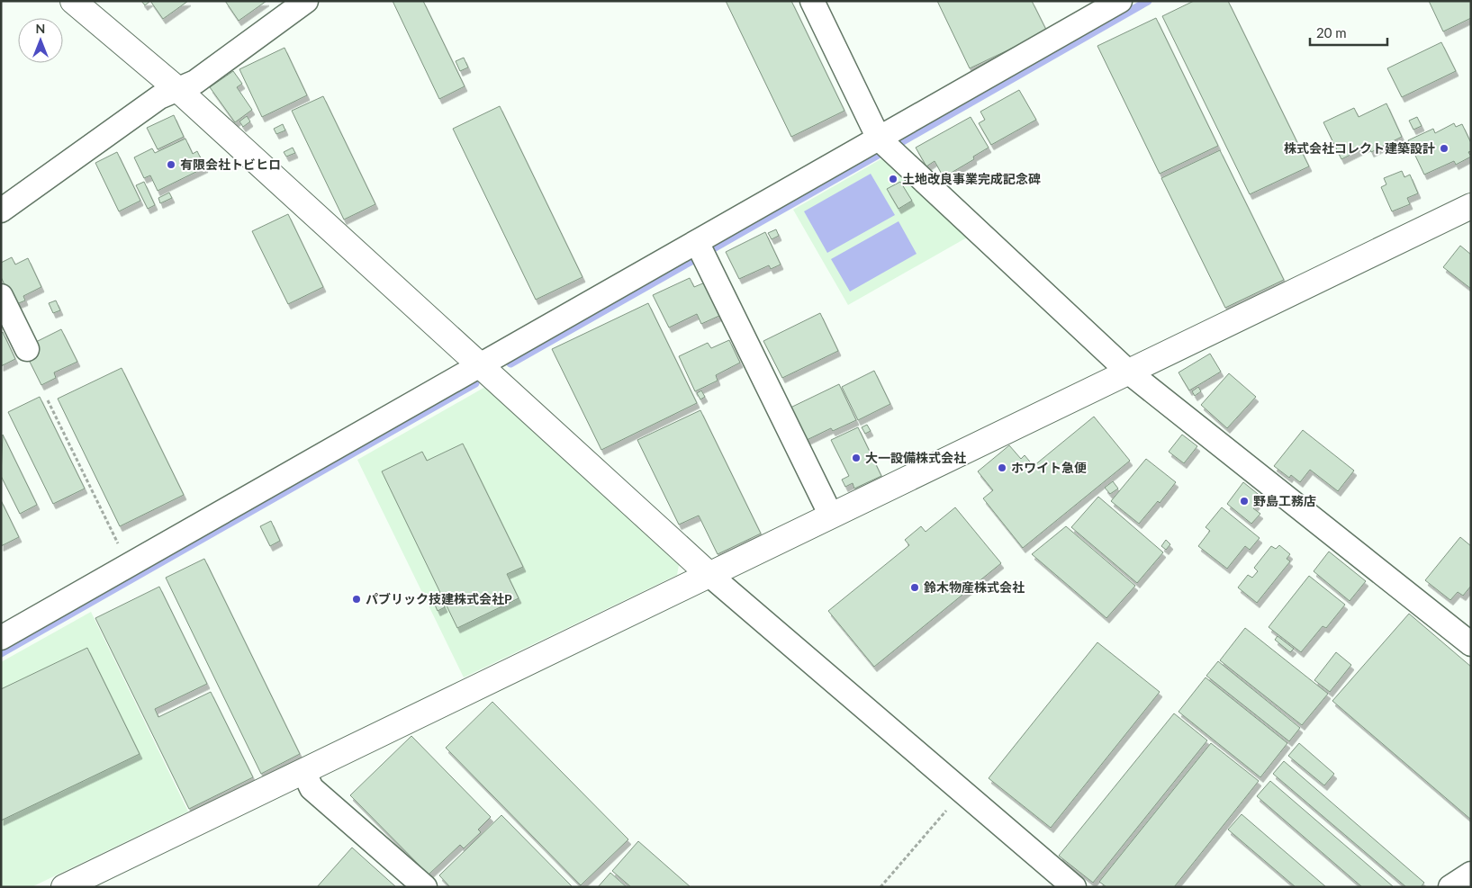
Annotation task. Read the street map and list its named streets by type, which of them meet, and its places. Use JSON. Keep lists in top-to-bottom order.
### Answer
{
  "places": [
    "株式会社コレクト建築設計",
    "有限会社トビヒロ",
    "土地改良事業完成記念碑",
    "大一設備株式会社",
    "ホワイト急便",
    "野島工務店",
    "鈴木物産株式会社",
    "パブリック技建株式会社P"
  ],
  "scale_bar": "20 m",
  "north": "top"
}
